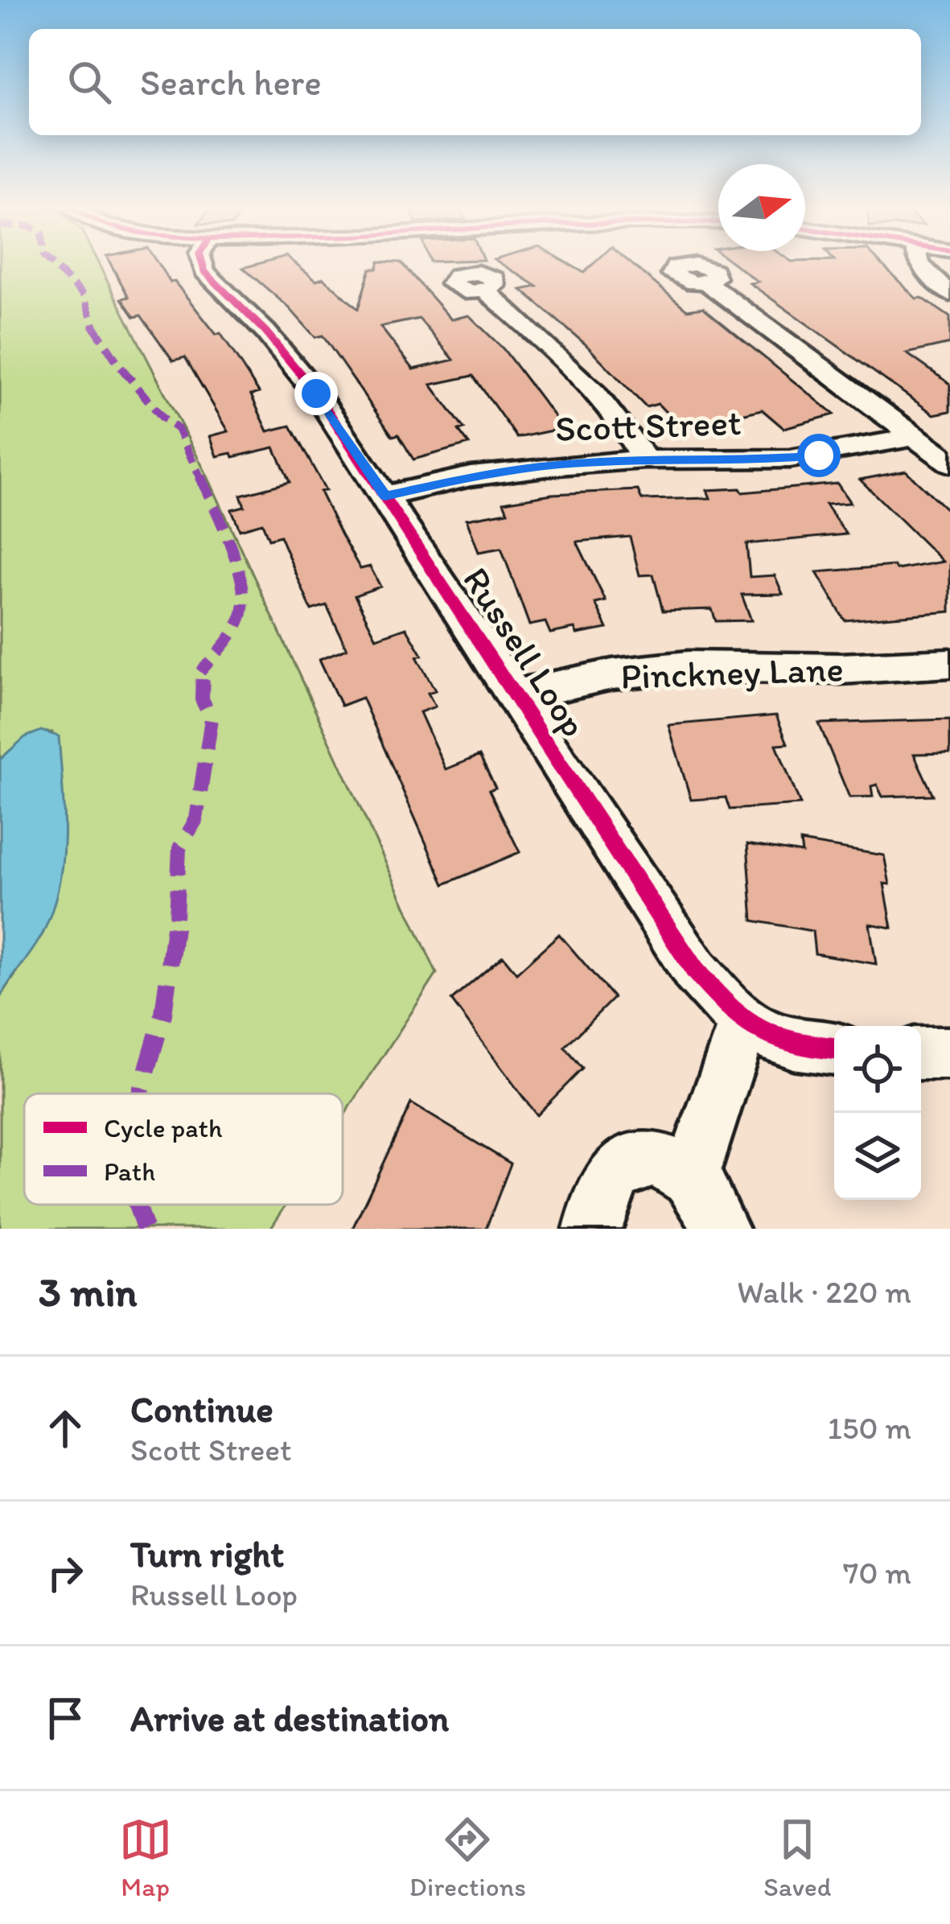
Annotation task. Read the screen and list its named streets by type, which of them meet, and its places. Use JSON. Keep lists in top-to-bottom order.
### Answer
{
  "streets": {
    "street": ["Scott Street", "Russell Loop", "Pinckney Lane"]
  },
  "crossings": [
    ["Scott Street", "Russell Loop"],
    ["Russell Loop", "Pinckney Lane"]
  ],
  "legend": ["Cycle path", "Path"],
  "north": "right",
  "page": {
    "search": "Search here",
    "heading": ["3 min", "Walk · 220 m"],
    "list": [
      ["Continue", "Scott Street", "150 m"],
      ["Turn right", "Russell Loop", "70 m"],
      "Arrive at destination"
    ],
    "nav": ["Map", "Directions", "Saved"]
  }
}
